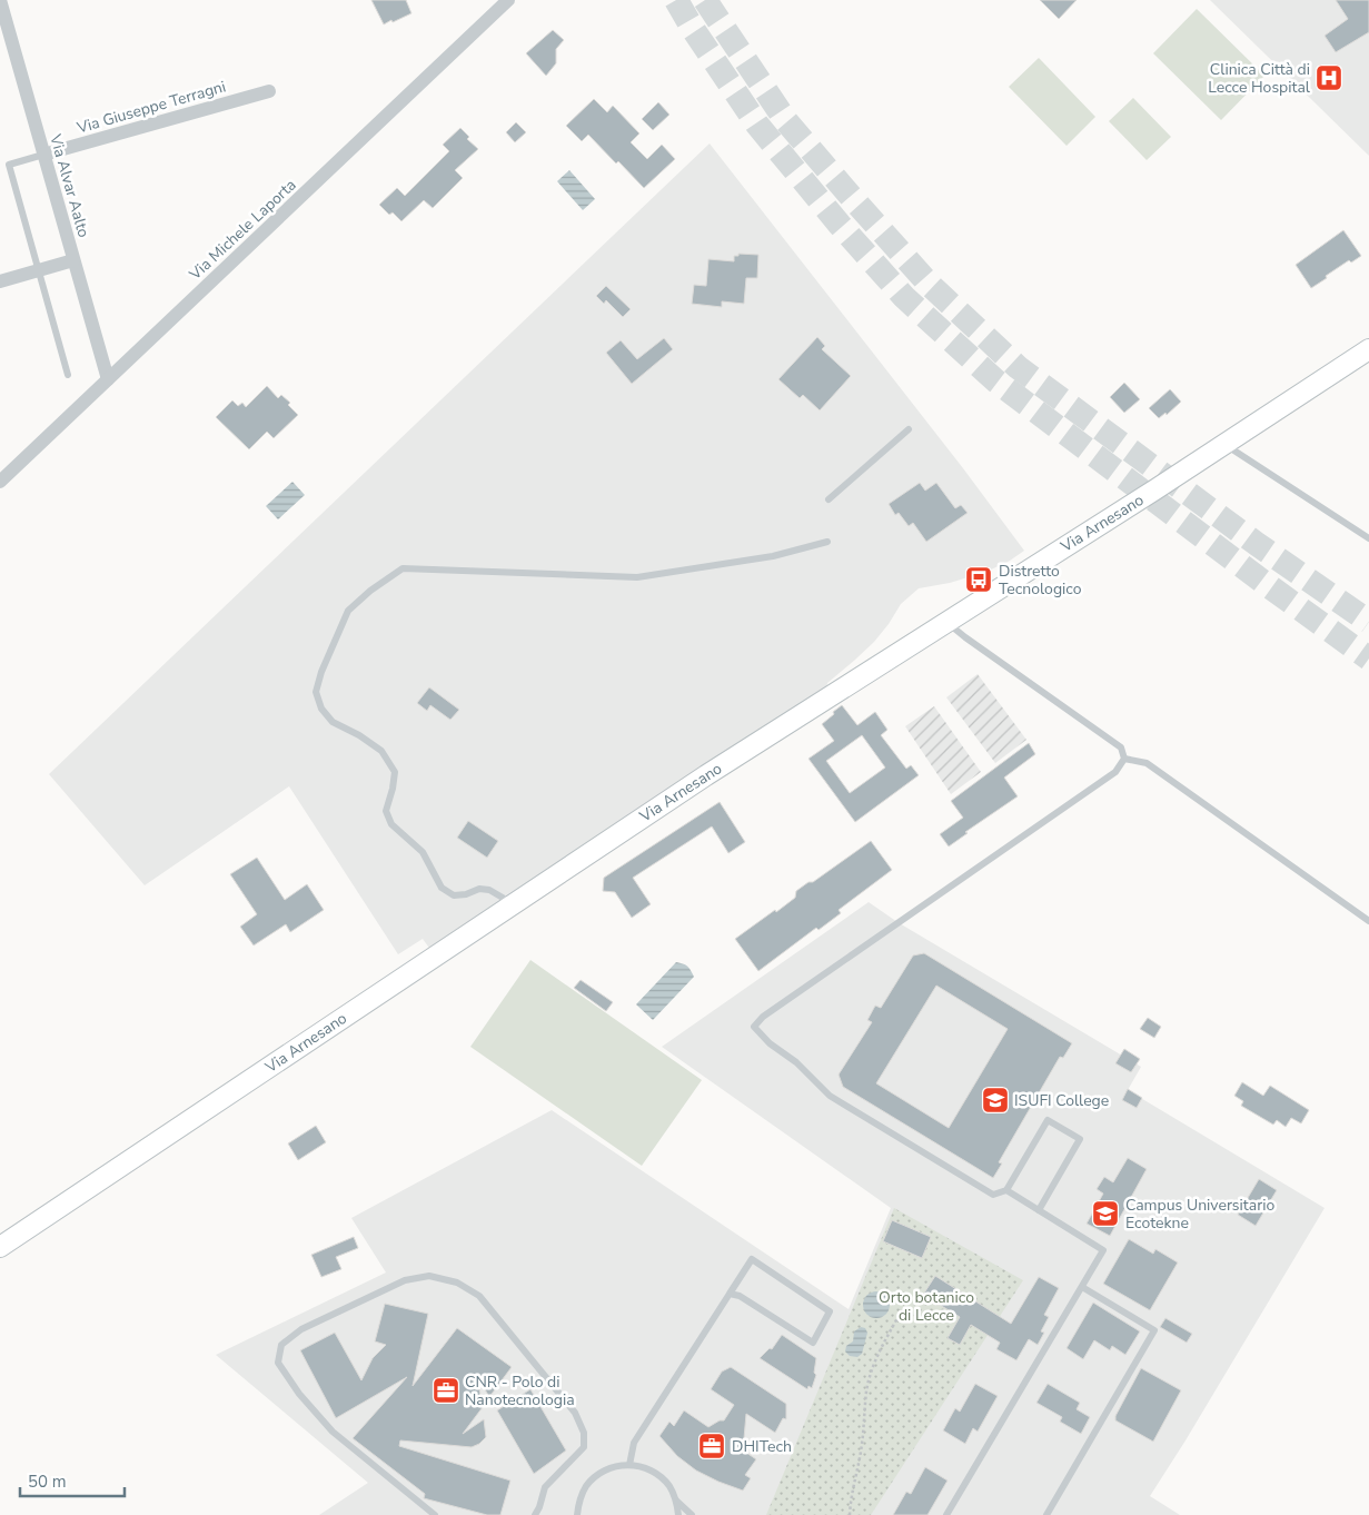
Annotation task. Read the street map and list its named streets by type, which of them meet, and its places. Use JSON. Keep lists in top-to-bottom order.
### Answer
{
  "streets": {
    "main road": ["Via Arnesano"],
    "street": ["Via Giuseppe Terragni", "Via Alvar Aalto", "Via Michele Laporta"]
  },
  "crossings": [
    ["Via Giuseppe Terragni", "Via Alvar Aalto"],
    ["Via Alvar Aalto", "Via Michele Laporta"]
  ],
  "parks": ["Orto botanico di Lecce"],
  "places": {
    "hospital": ["Clinica Città di Lecce Hospital"],
    "bus stop": ["Distretto Tecnologico"],
    "school or university": ["ISUFI College", "Campus Universitario Ecotekne"],
    "office": ["CNR - Polo di Nanotecnologia", "DHITech"]
  },
  "scale_bar": "50 m"
}
